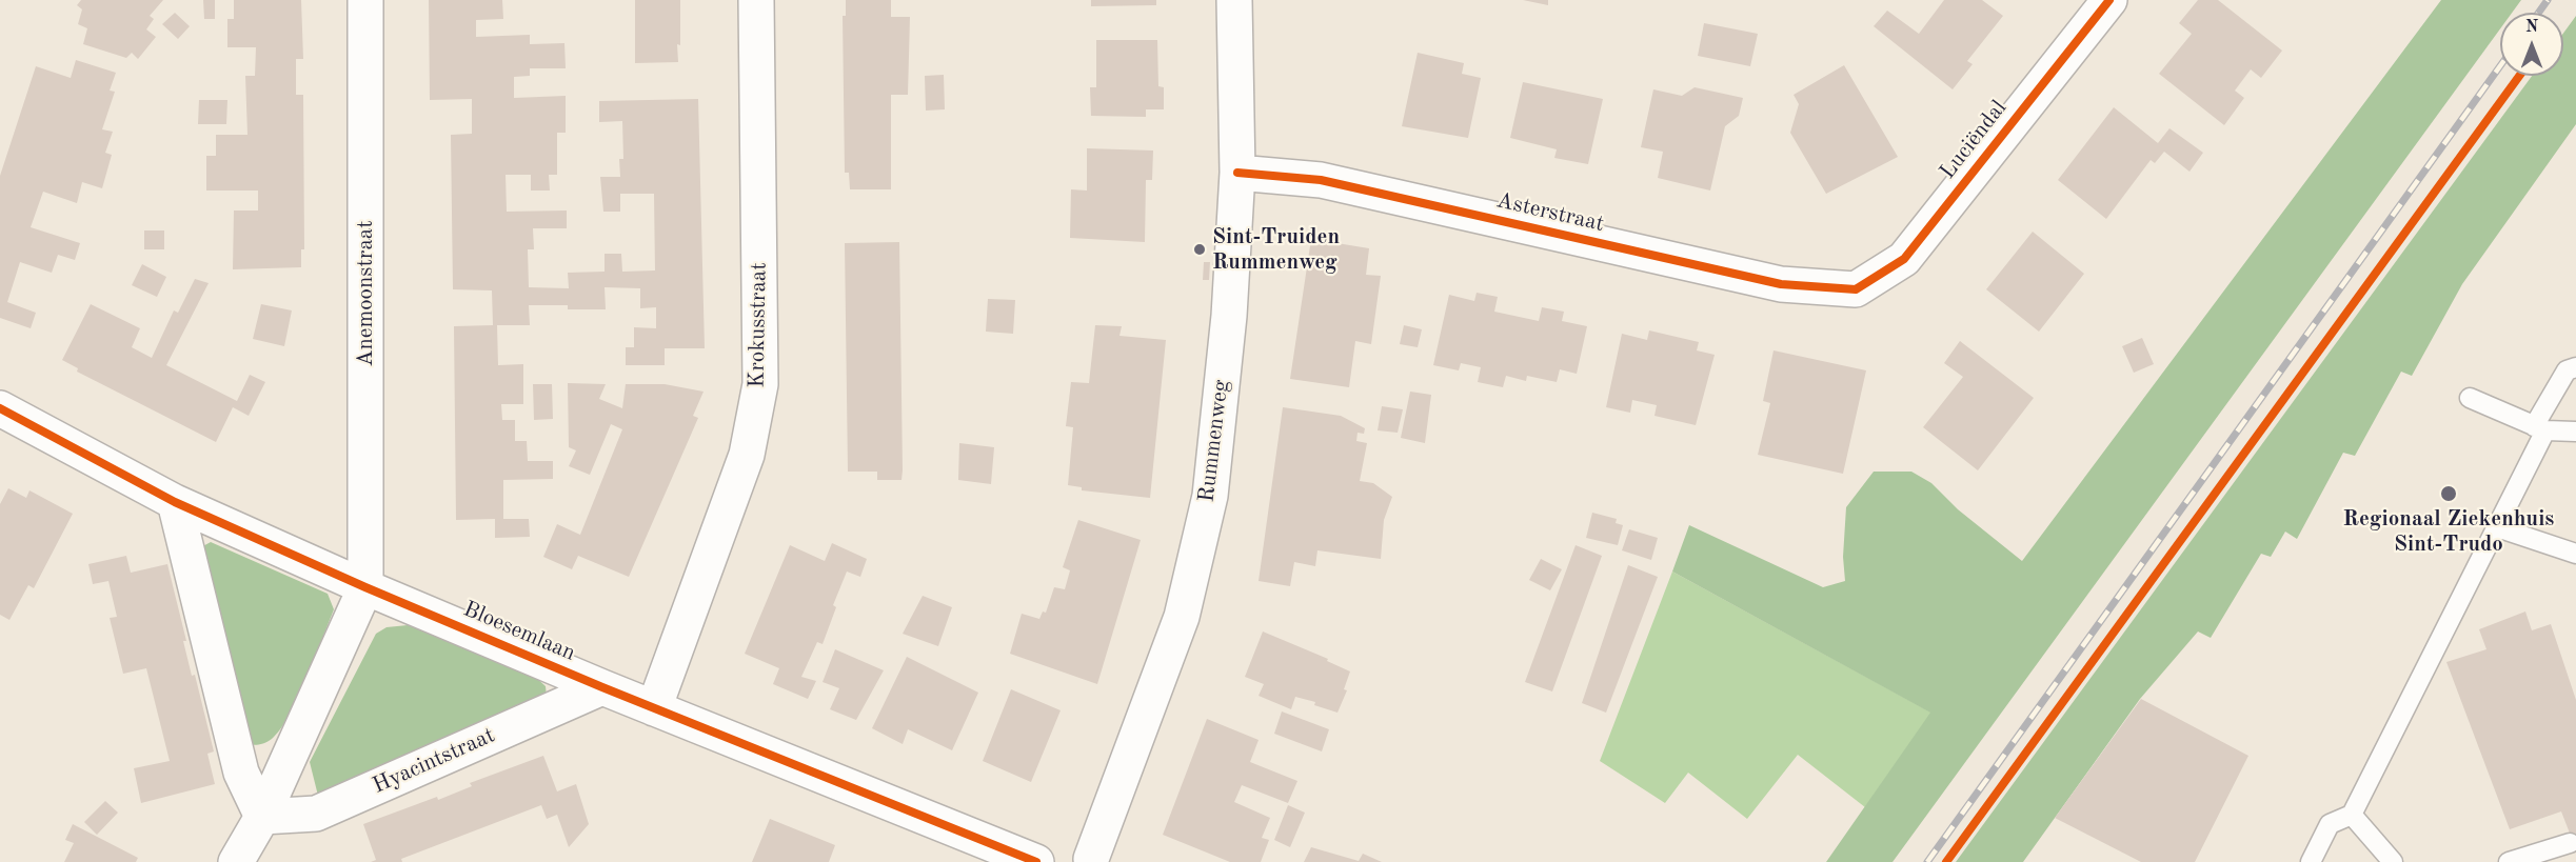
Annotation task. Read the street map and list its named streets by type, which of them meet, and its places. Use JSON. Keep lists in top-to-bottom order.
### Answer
{
  "streets": {
    "street": [
      "Luciëndal",
      "Asterstraat",
      "Anemoonstraat",
      "Krokusstraat",
      "Rummenweg",
      "Bloesemlaan",
      "Hyacintstraat"
    ]
  },
  "crossings": [
    ["Luciëndal", "Asterstraat"],
    ["Asterstraat", "Rummenweg"],
    ["Anemoonstraat", "Bloesemlaan"],
    ["Krokusstraat", "Bloesemlaan"],
    ["Bloesemlaan", "Hyacintstraat"]
  ],
  "places": ["Sint-Truiden Rummenweg", "Regionaal Ziekenhuis Sint-Trudo"],
  "north": "top"
}
